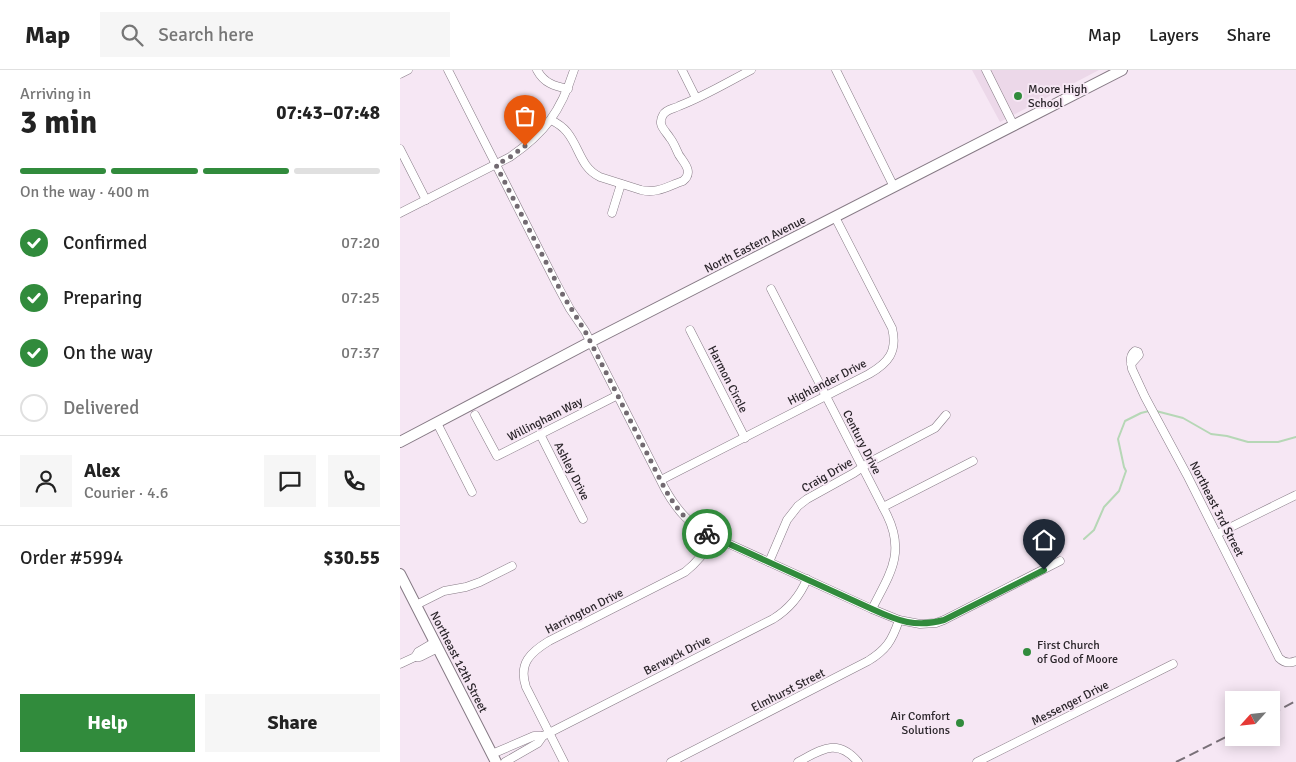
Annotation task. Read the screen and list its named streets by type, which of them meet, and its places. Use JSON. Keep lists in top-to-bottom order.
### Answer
{
  "streets": {
    "main road": ["North Eastern Avenue", "Northeast 12th Street"],
    "street": [
      "Harmon Circle",
      "Highlander Drive",
      "Willingham Way",
      "Century Drive",
      "Ashley Drive",
      "Craig Drive",
      "Northeast 3rd Street",
      "Harrington Drive",
      "Berwyck Drive",
      "Elmhurst Street",
      "Messenger Drive"
    ]
  },
  "crossings": [
    ["North Eastern Avenue", "Highlander Drive"],
    ["Harmon Circle", "Highlander Drive"],
    ["Highlander Drive", "Century Drive"],
    ["Willingham Way", "Ashley Drive"],
    ["Century Drive", "Craig Drive"],
    ["Harrington Drive", "Berwyck Drive"],
    ["Berwyck Drive", "Northeast 12th Street"]
  ],
  "places": ["Moore High School", "First Church of God of Moore", "Air Comfort Solutions"],
  "north": "bottom left",
  "page": {
    "header": "Map",
    "search": "Search here",
    "nav": ["Map", "Layers", "Share"],
    "heading": ["3 min", "Arriving in", "07:43–07:48"],
    "panel": [
      "Alex",
      "Courier · 4.6",
      "Order #5994",
      "$30.55"
    ],
    "bar": "On the way · 400 m",
    "list": [
      ["Confirmed", "07:20"],
      ["Preparing", "07:25"],
      ["On the way", "07:37"],
      "Delivered"
    ],
    "buttons": ["Help", "Share"]
  }
}
